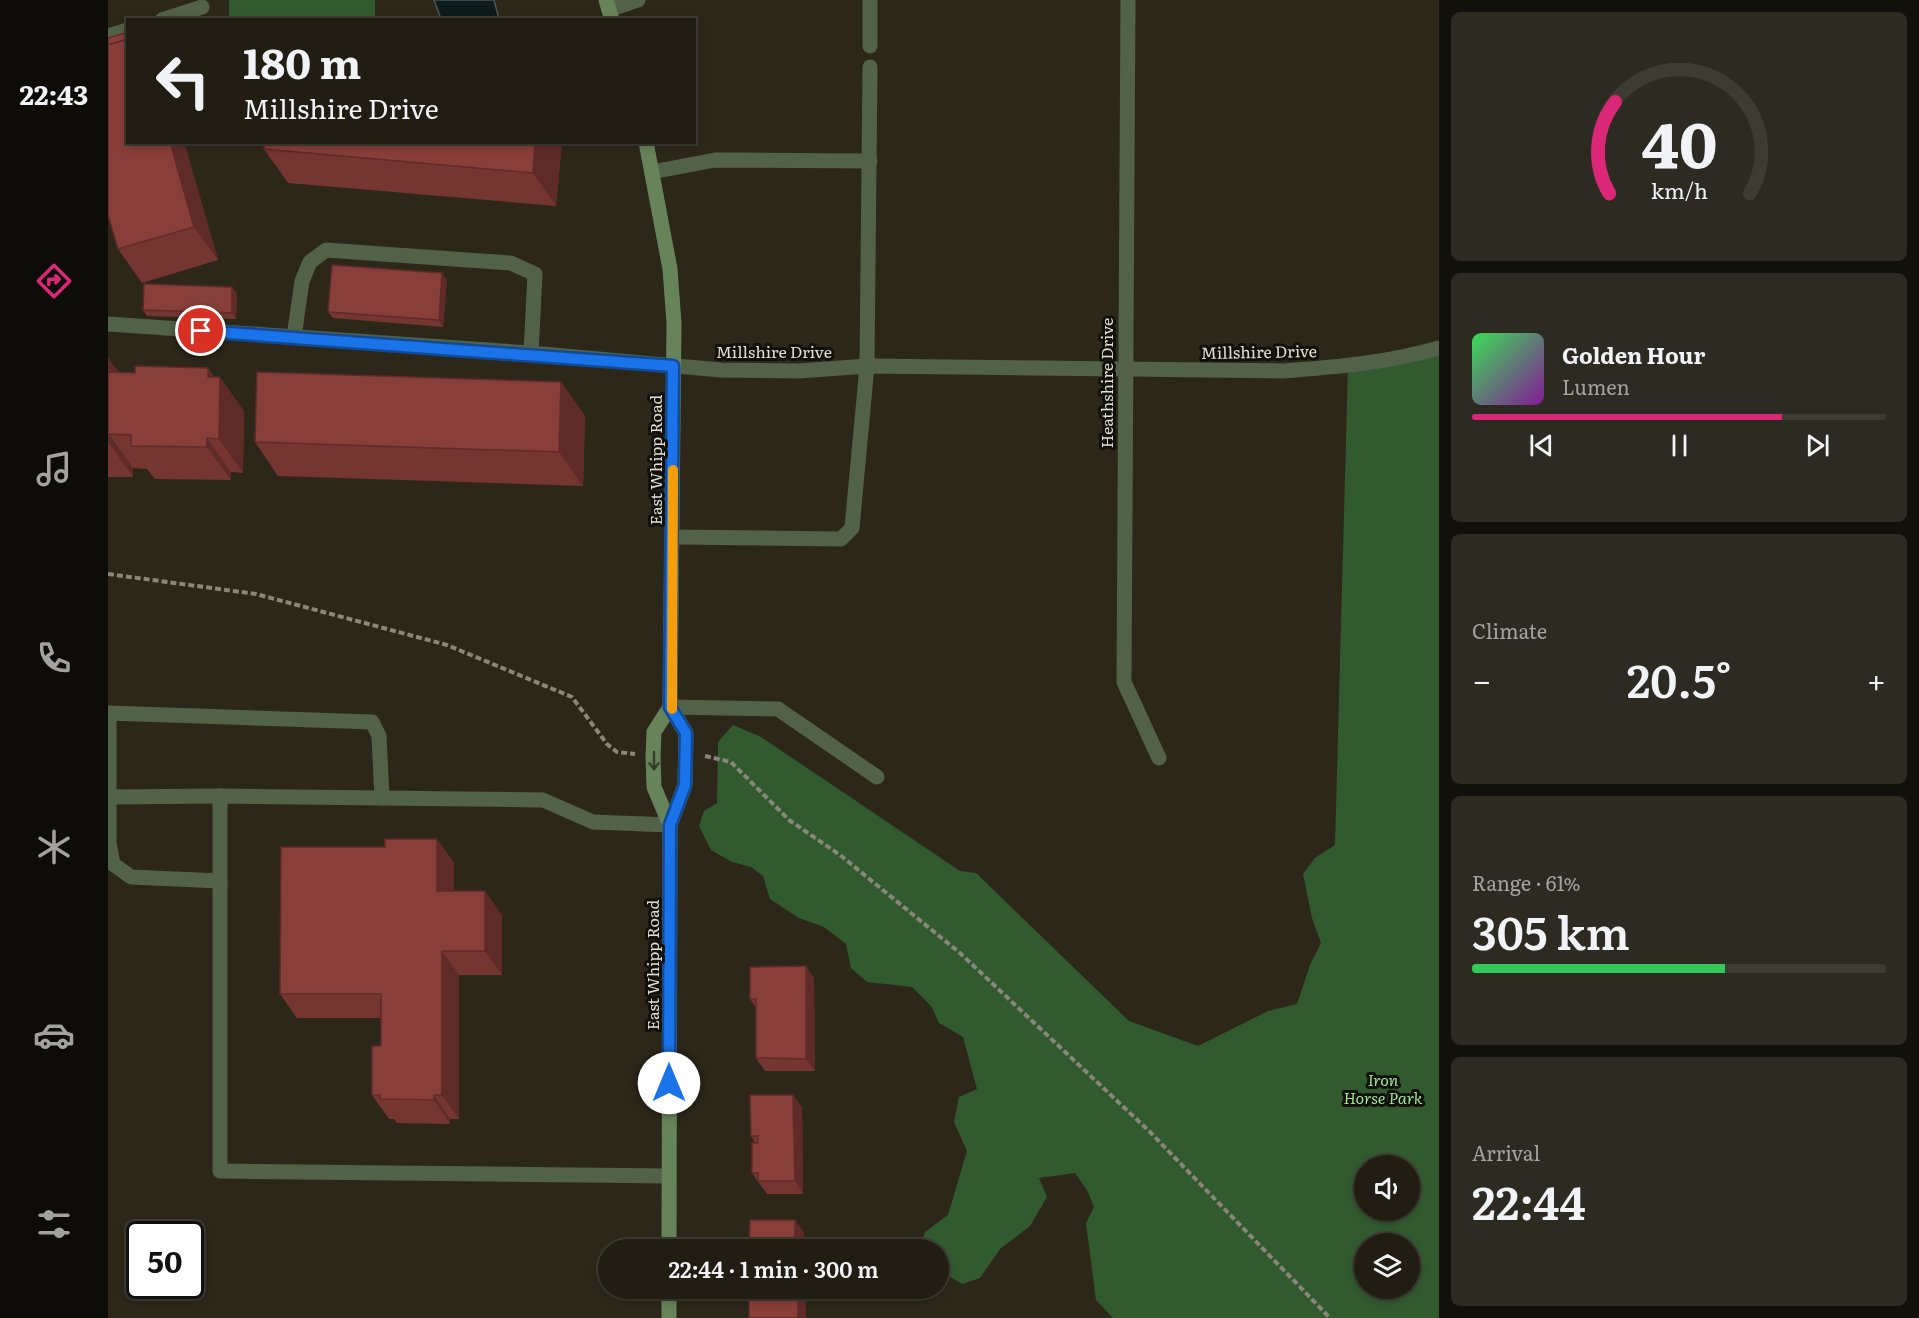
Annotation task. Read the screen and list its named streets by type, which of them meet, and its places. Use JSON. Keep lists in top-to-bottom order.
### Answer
{
  "streets": {
    "main road": ["East Whipp Road"],
    "street": ["Millshire Drive", "Heathshire Drive"]
  },
  "crossings": [
    ["Millshire Drive", "Heathshire Drive"],
    ["Millshire Drive", "East Whipp Road"]
  ],
  "parks": ["Iron Horse Park"],
  "page": {
    "tabs": "22:43",
    "turn": ["180 m", "Millshire Drive"],
    "song": ["Golden Hour", "Lumen"],
    "tile": [
      "Climate",
      ["Range · 61%", "305 km"],
      ["Arrival", "22:44"]
    ],
    "heat": ["−", "20.5°", "+"],
    "limit": "50",
    "trip": "22:44 · 1 min · 300 m",
    "gauge": ["40", "km/h"]
  }
}
